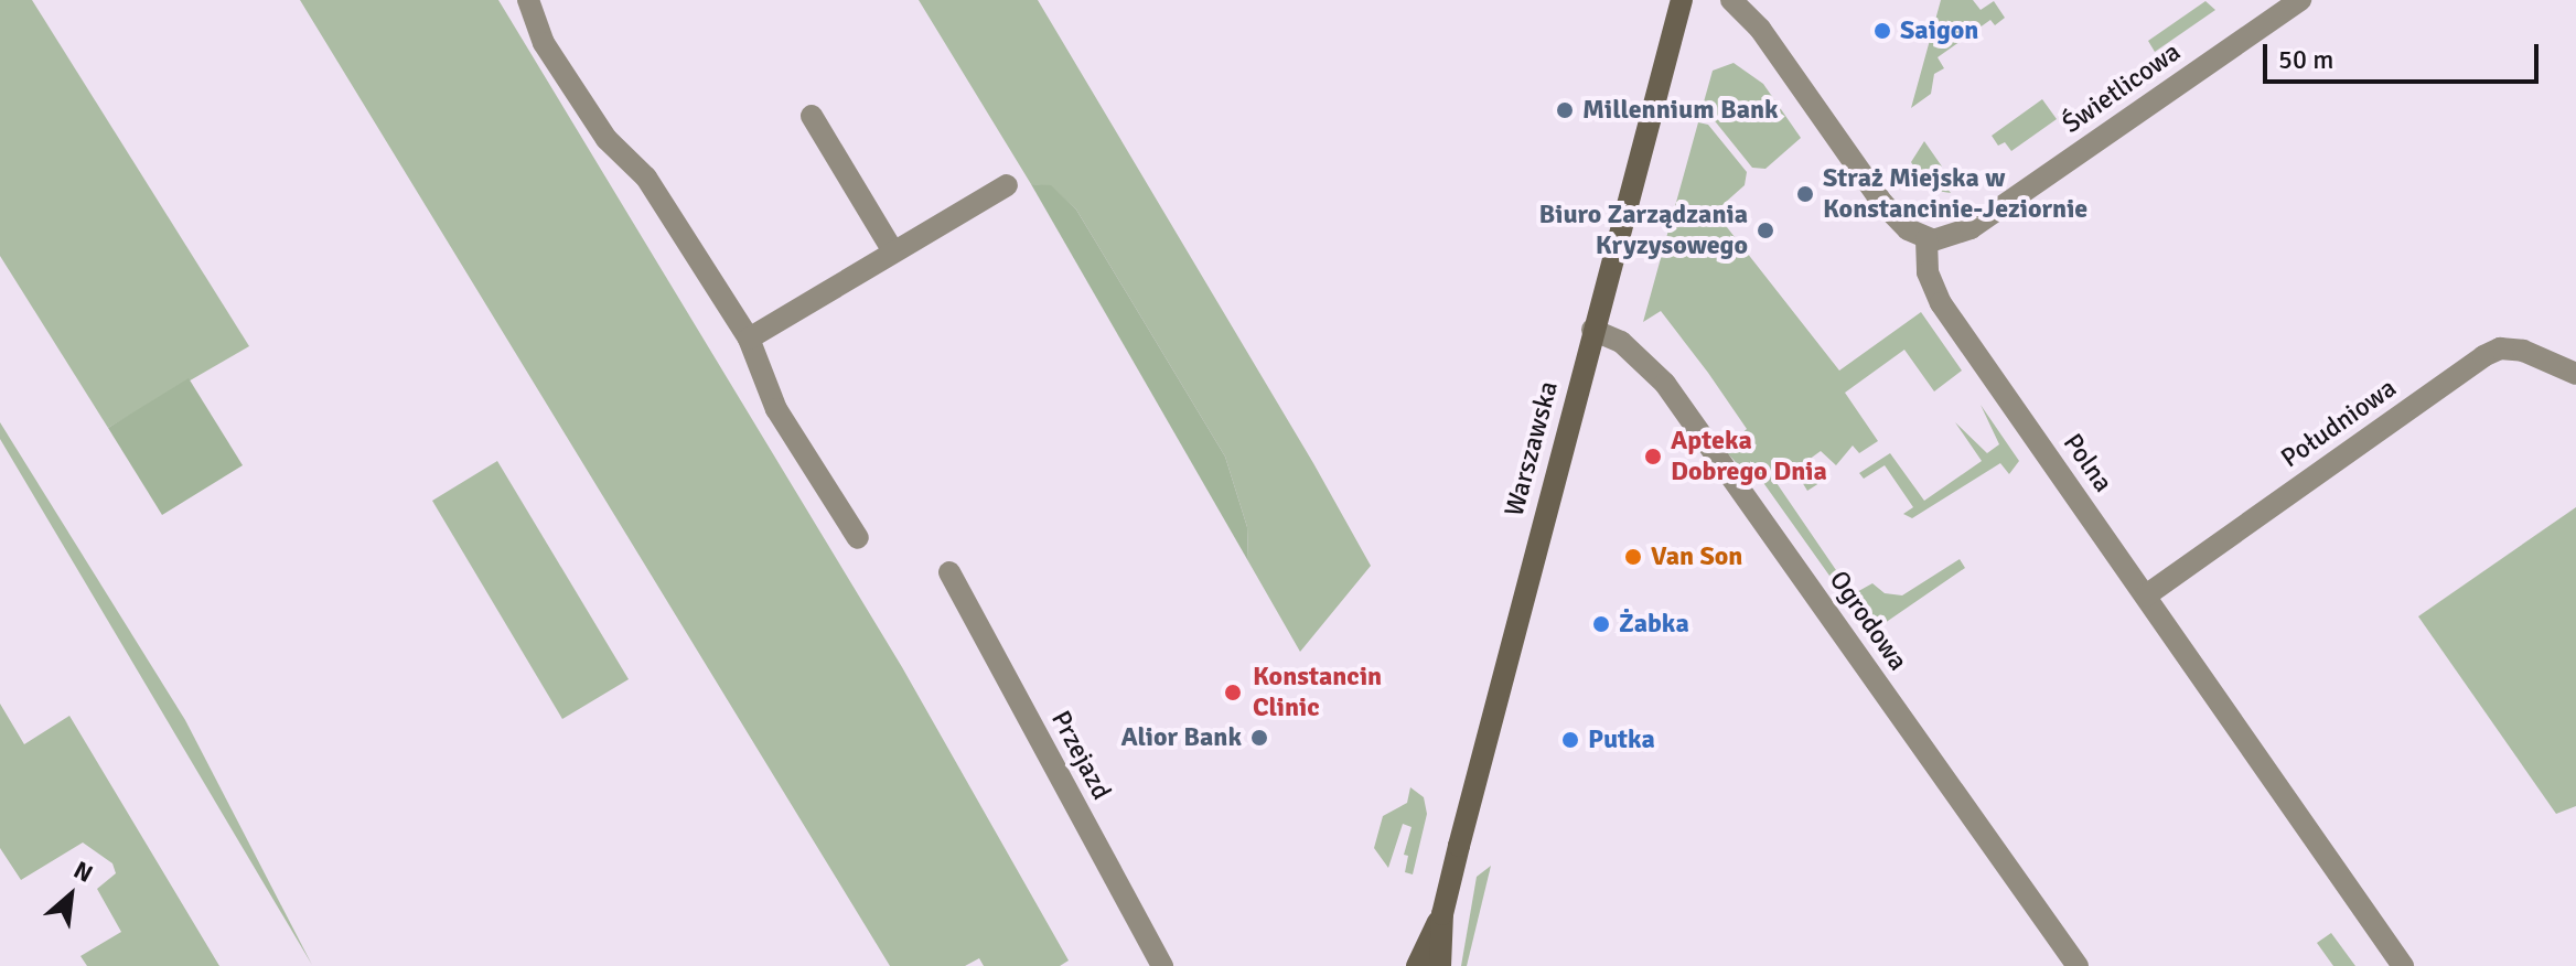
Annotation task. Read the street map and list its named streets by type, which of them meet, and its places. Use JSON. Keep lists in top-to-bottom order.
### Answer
{
  "streets": {
    "main road": ["Warszawska"],
    "street": [
      "Świetlicowa",
      "Południowa",
      "Polna",
      "Ogrodowa",
      "Przejazd"
    ]
  },
  "crossings": [
    ["Świetlicowa", "Polna"],
    ["Południowa", "Polna"],
    ["Warszawska", "Ogrodowa"]
  ],
  "places": [
    "Saigon",
    "Millennium Bank",
    "Straż Miejska w Konstancinie-Jeziornie",
    "Biuro Zarządzania Kryzysowego",
    "Apteka Dobrego Dnia",
    "Van Son",
    "Żabka",
    "Konstancin Clinic",
    "Alior Bank",
    "Putka"
  ],
  "scale_bar": "50 m",
  "north": "top right"
}
